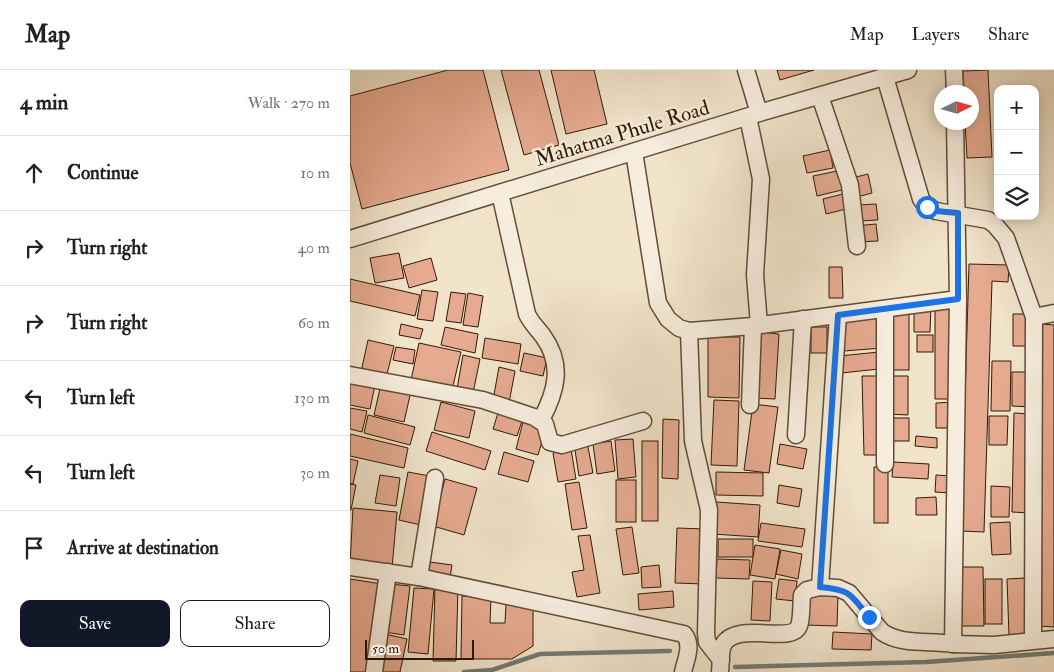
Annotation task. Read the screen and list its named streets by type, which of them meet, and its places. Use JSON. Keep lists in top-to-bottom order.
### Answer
{
  "streets": {
    "street": ["Mahatma Phule Road"]
  },
  "scale_bar": "50 m",
  "north": "right",
  "page": {
    "header": "Map",
    "nav": ["Map", "Layers", "Share"],
    "heading": ["4 min", "Walk · 270 m"],
    "map_buttons": ["+", "−"],
    "list": [
      ["Continue", "10 m"],
      ["Turn right", "40 m"],
      ["Turn right", "60 m"],
      ["Turn left", "130 m"],
      ["Turn left", "30 m"],
      "Arrive at destination"
    ],
    "buttons": ["Save", "Share"],
    "scale": "50 m"
  }
}
